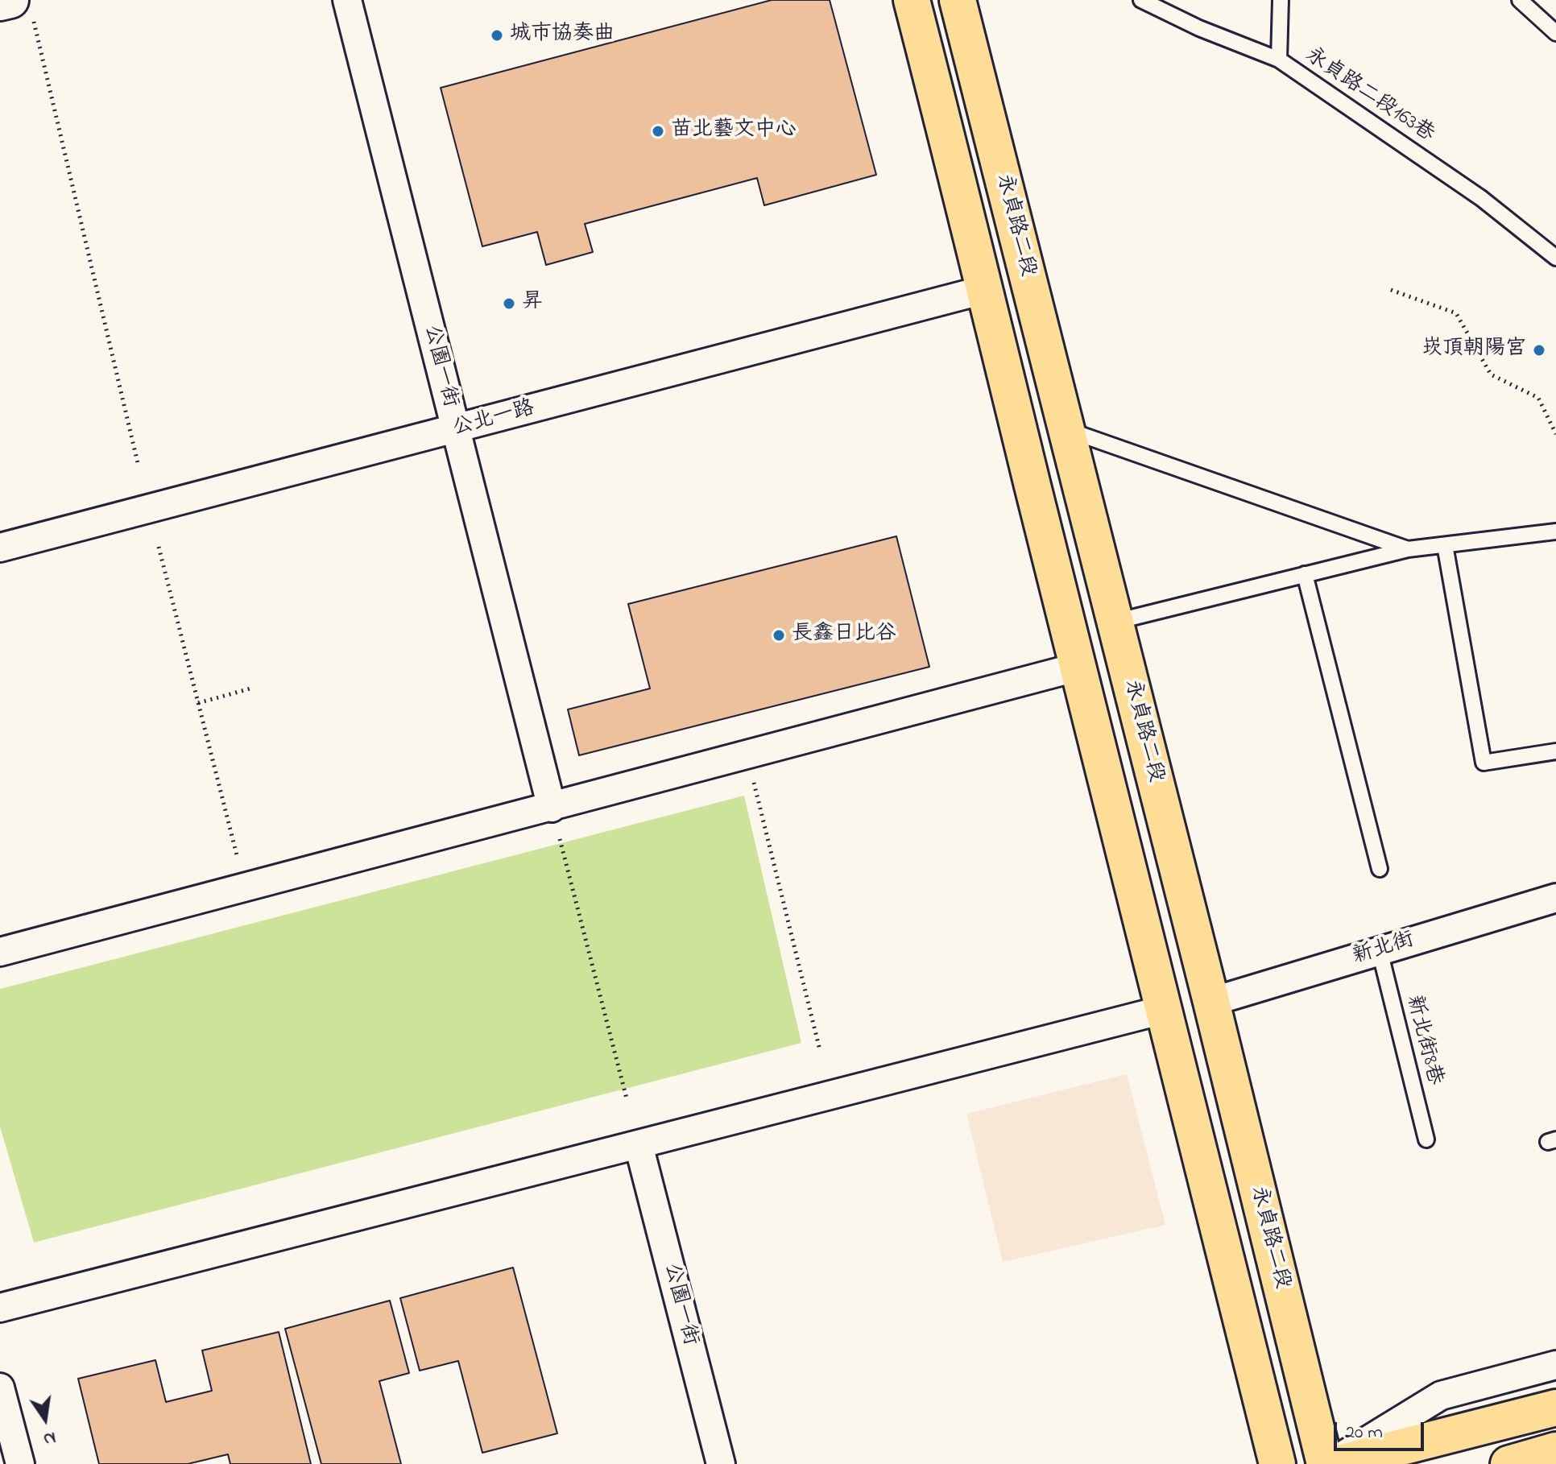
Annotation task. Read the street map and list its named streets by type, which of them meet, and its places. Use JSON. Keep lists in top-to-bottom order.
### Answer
{
  "streets": {
    "main road": ["永貞路二段"],
    "street": ["公園一街", "公北一路", "新北街"],
    "lane": ["永貞路二段163巷", "新北街8巷"]
  },
  "crossings": [
    ["永貞路二段", "公北一路"],
    ["永貞路二段", "新北街"],
    ["公園一街", "公北一路"],
    ["新北街", "新北街8巷"]
  ],
  "places": [
    "城市協奏曲",
    "苗北藝文中心",
    "昇",
    "崁頂朝陽宮",
    "長鑫日比谷"
  ],
  "scale_bar": "20 m",
  "north": "bottom"
}
